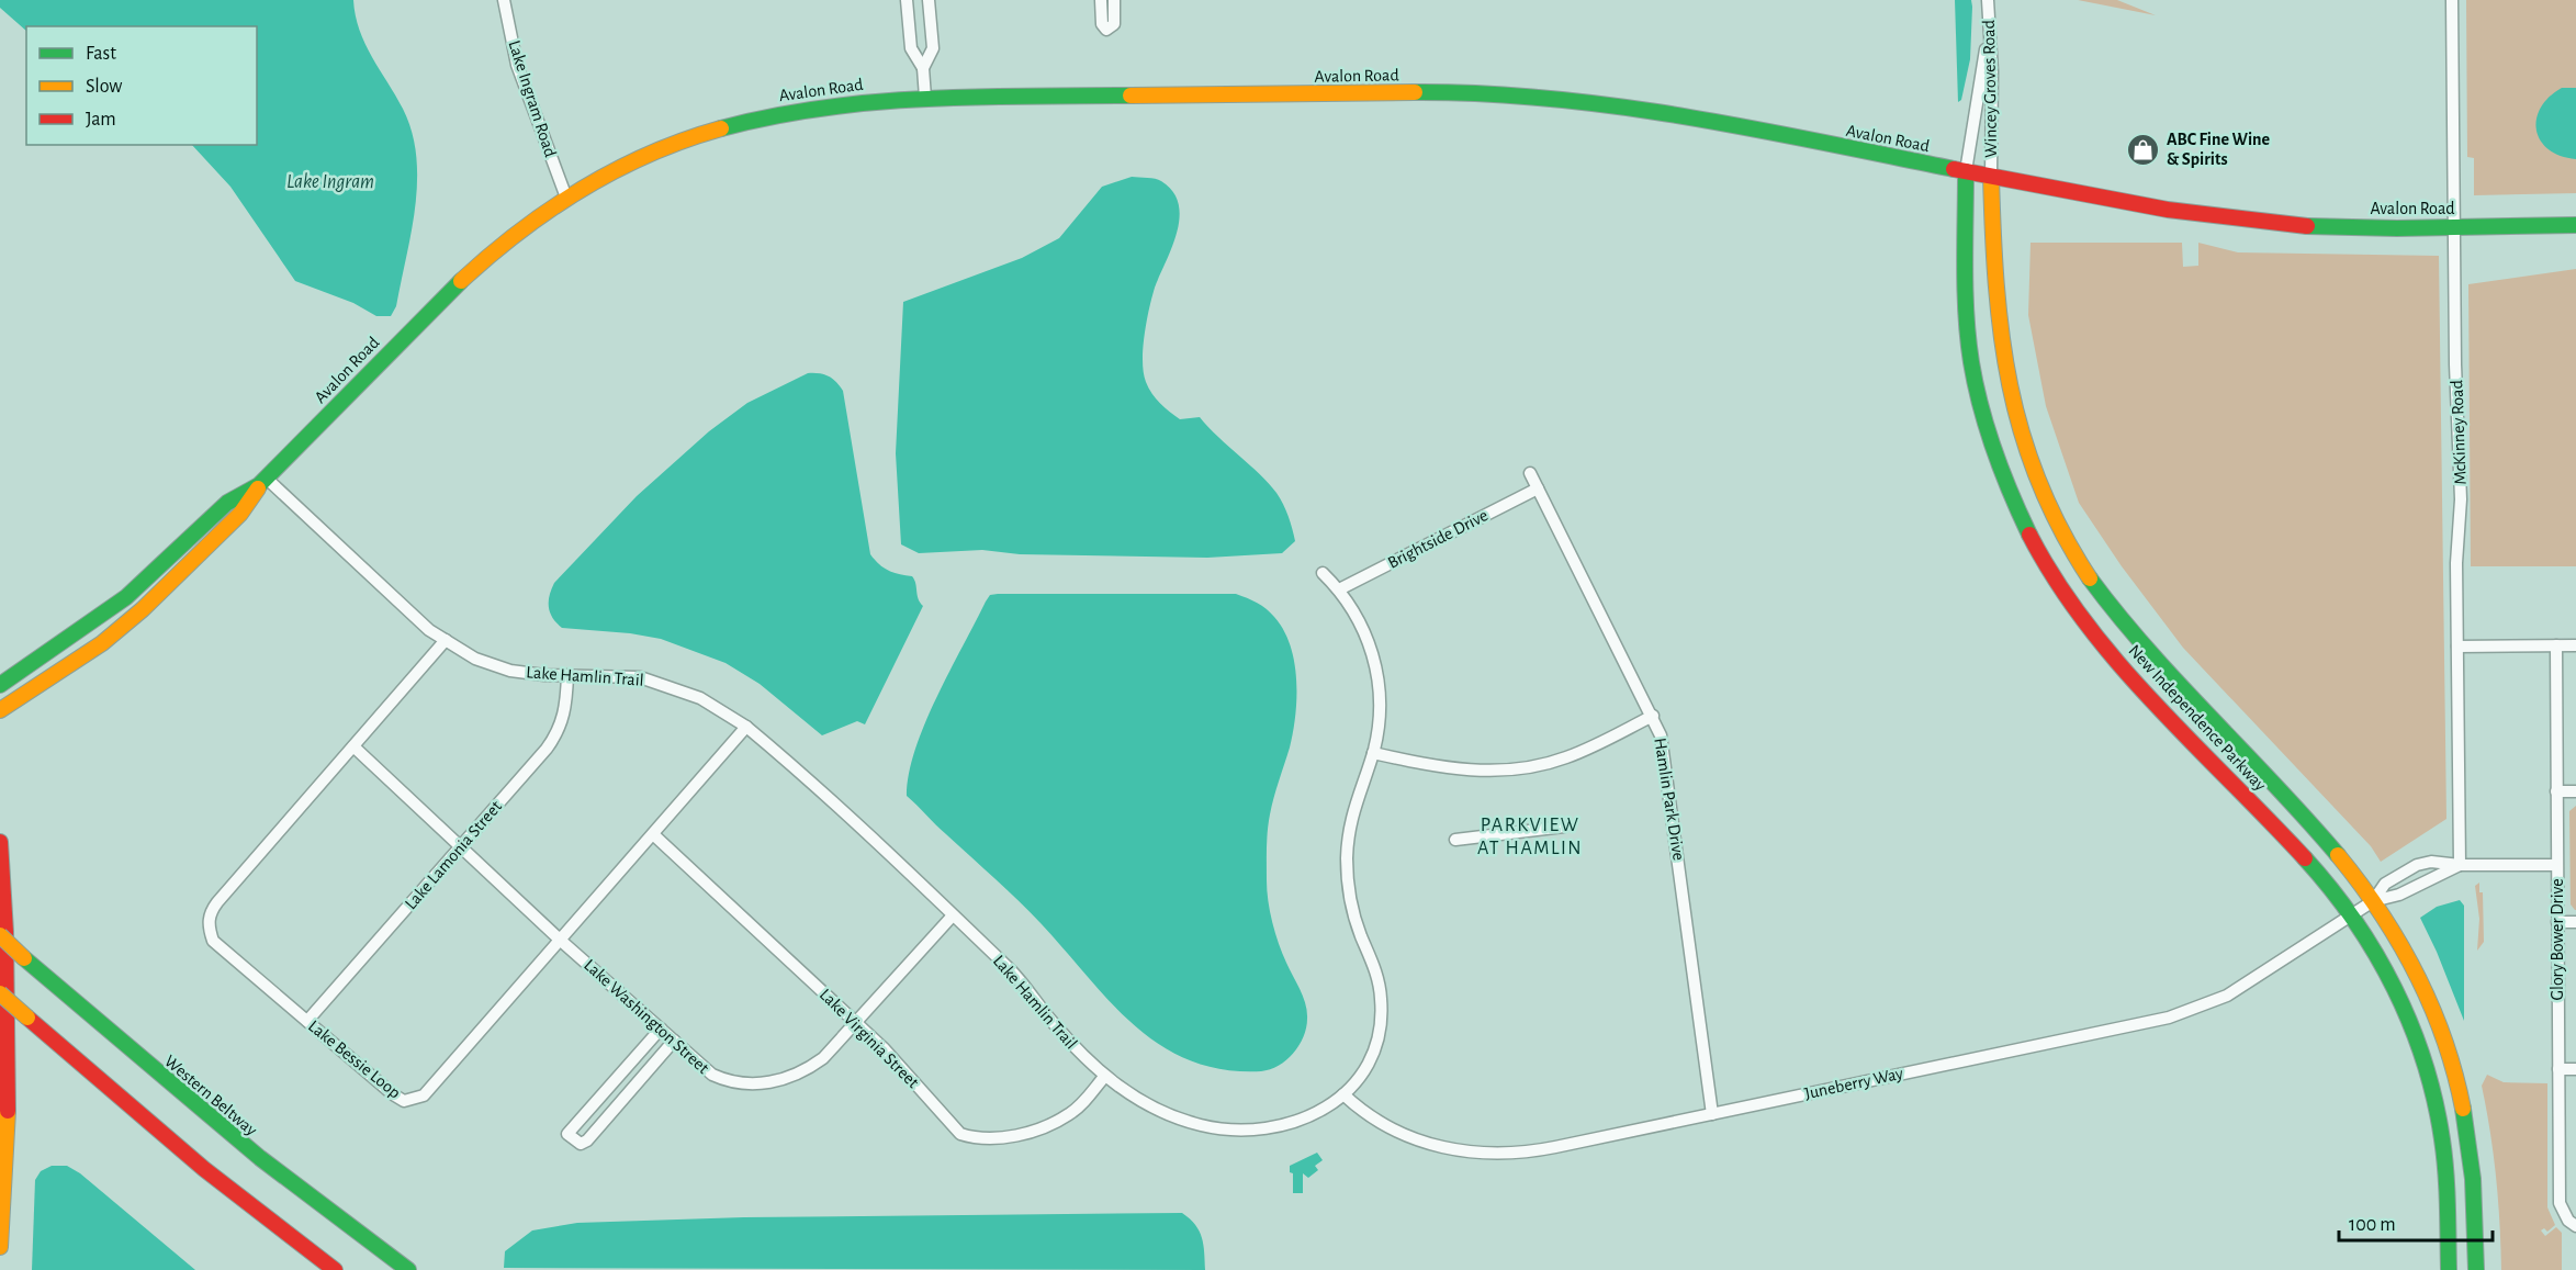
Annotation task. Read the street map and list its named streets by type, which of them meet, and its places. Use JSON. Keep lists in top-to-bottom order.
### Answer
{
  "streets": {
    "main road": ["Avalon Road", "New Independence Parkway", "Western Beltway"],
    "street": [
      "Wincey Groves Road",
      "Lake Ingram Road",
      "McKinney Road",
      "Brightside Drive",
      "Lake Hamlin Trail",
      "Hamlin Park Drive",
      "Lake Lamonia Street",
      "Glory Bower Drive",
      "Lake Washington Street",
      "Lake Virginia Street",
      "Lake Bessie Loop",
      "Juneberry Way"
    ]
  },
  "crossings": [
    ["Avalon Road", "Wincey Groves Road"],
    ["Avalon Road", "Lake Ingram Road"],
    ["Avalon Road", "McKinney Road"],
    ["Avalon Road", "Lake Hamlin Trail"],
    ["Avalon Road", "New Independence Parkway"],
    ["Wincey Groves Road", "New Independence Parkway"],
    ["Brightside Drive", "Lake Hamlin Trail"],
    ["Brightside Drive", "Hamlin Park Drive"],
    ["Lake Hamlin Trail", "Lake Lamonia Street"],
    ["Lake Hamlin Trail", "Lake Washington Street"],
    ["Lake Hamlin Trail", "Lake Virginia Street"],
    ["Lake Hamlin Trail", "Lake Bessie Loop"],
    ["Lake Hamlin Trail", "Juneberry Way"],
    ["New Independence Parkway", "Juneberry Way"],
    ["Hamlin Park Drive", "Juneberry Way"],
    ["Lake Lamonia Street", "Lake Washington Street"],
    ["Lake Lamonia Street", "Lake Bessie Loop"],
    ["Lake Washington Street", "Lake Virginia Street"],
    ["Lake Washington Street", "Lake Bessie Loop"],
    ["Lake Virginia Street", "Lake Bessie Loop"]
  ],
  "districts": ["PARKVIEW AT HAMLIN"],
  "water": ["Lake Ingram"],
  "places": {
    "shop": ["ABC Fine Wine & Spirits"]
  },
  "legend": ["Fast", "Slow", "Jam"],
  "scale_bar": "100 m"
}
